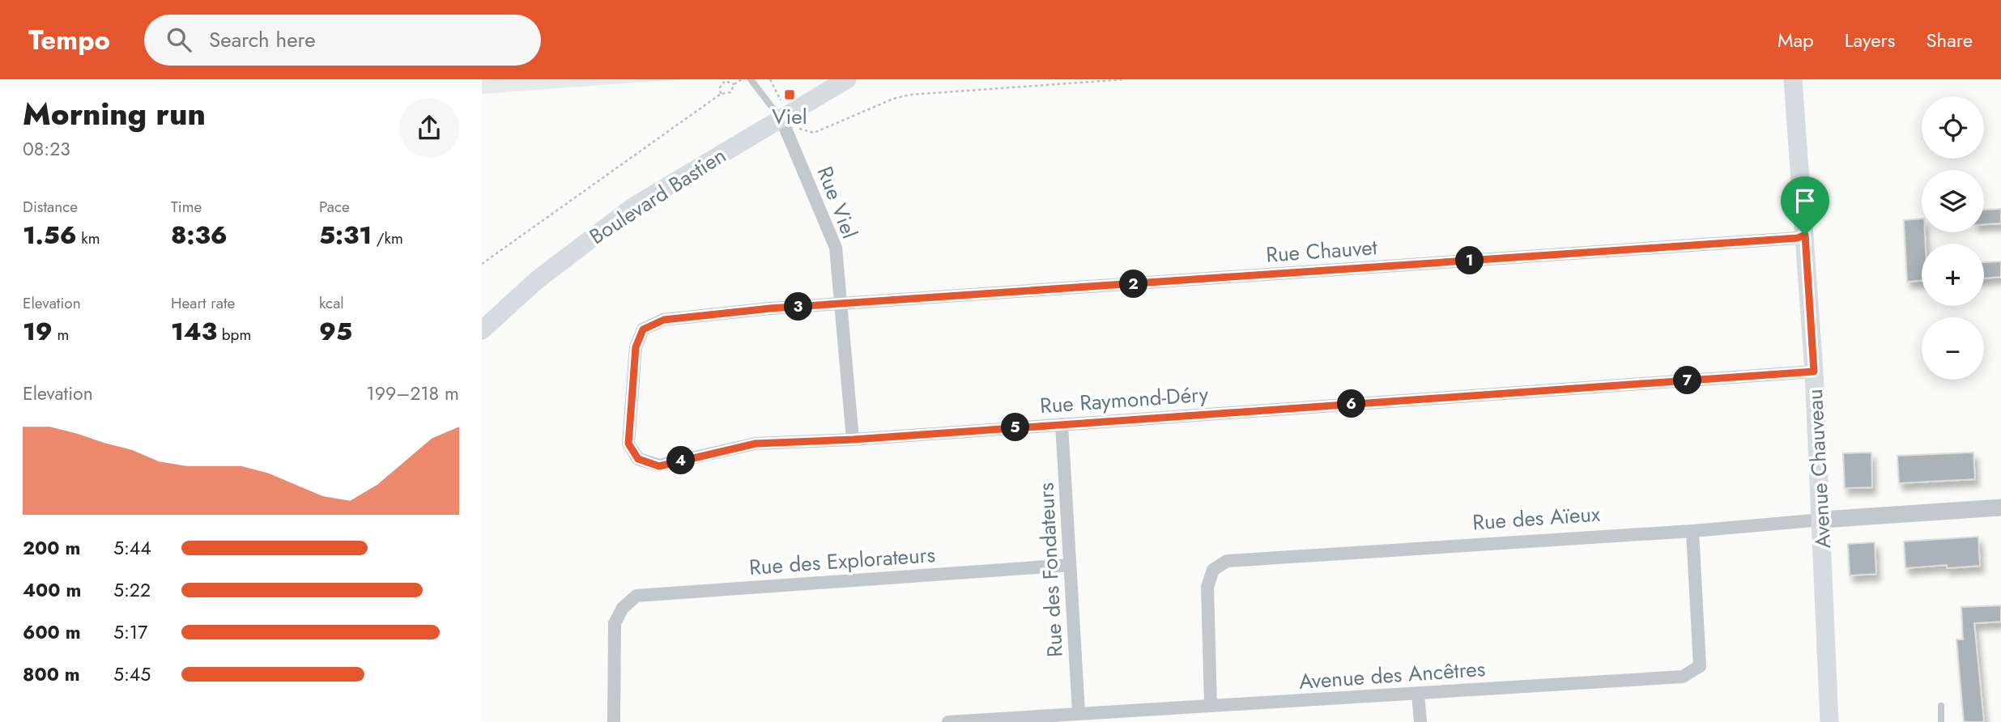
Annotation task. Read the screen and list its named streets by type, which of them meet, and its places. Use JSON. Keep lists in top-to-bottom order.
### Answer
{
  "streets": {
    "main road": ["Boulevard Bastien", "Avenue Chauveau"],
    "street": [
      "Rue Viel",
      "Rue Chauvet",
      "Rue Raymond-Déry",
      "Rue des Aïeux",
      "Rue des Explorateurs",
      "Rue des Fondateurs",
      "Avenue des Ancêtres"
    ]
  },
  "crossings": [
    ["Boulevard Bastien", "Rue Viel"],
    ["Rue Viel", "Rue Chauvet"],
    ["Rue Viel", "Rue Raymond-Déry"],
    ["Rue Chauvet", "Rue Raymond-Déry"],
    ["Rue Chauvet", "Avenue Chauveau"],
    ["Rue Raymond-Déry", "Avenue Chauveau"],
    ["Rue Raymond-Déry", "Rue des Fondateurs"],
    ["Avenue Chauveau", "Rue des Aïeux"],
    ["Rue des Aïeux", "Avenue des Ancêtres"],
    ["Rue des Explorateurs", "Rue des Fondateurs"],
    ["Rue des Fondateurs", "Avenue des Ancêtres"]
  ],
  "places": {
    "transit": ["Viel"]
  },
  "page": {
    "header": "Tempo",
    "search": "Search here",
    "nav": ["Map", "Layers", "Share"],
    "heading": ["Morning run", "08:23"],
    "map_buttons": ["+", "−"],
    "stats": [
      ["Distance", "1.56 km"],
      ["Time", "8:36"],
      ["Pace", "5:31 /km"],
      ["Elevation", "19 m"],
      ["Heart rate", "143 bpm"],
      ["kcal", "95"]
    ],
    "pins": [
      "1",
      "2",
      "3",
      "7",
      "6",
      "5",
      "4"
    ],
    "chart": ["Elevation", "199–218 m"],
    "list": [
      {
        "name": "200 m",
        "note": "5:44"
      },
      {
        "name": "400 m",
        "note": "5:22"
      },
      {
        "name": "600 m",
        "note": "5:17"
      },
      {
        "name": "800 m",
        "note": "5:45"
      }
    ]
  }
}
